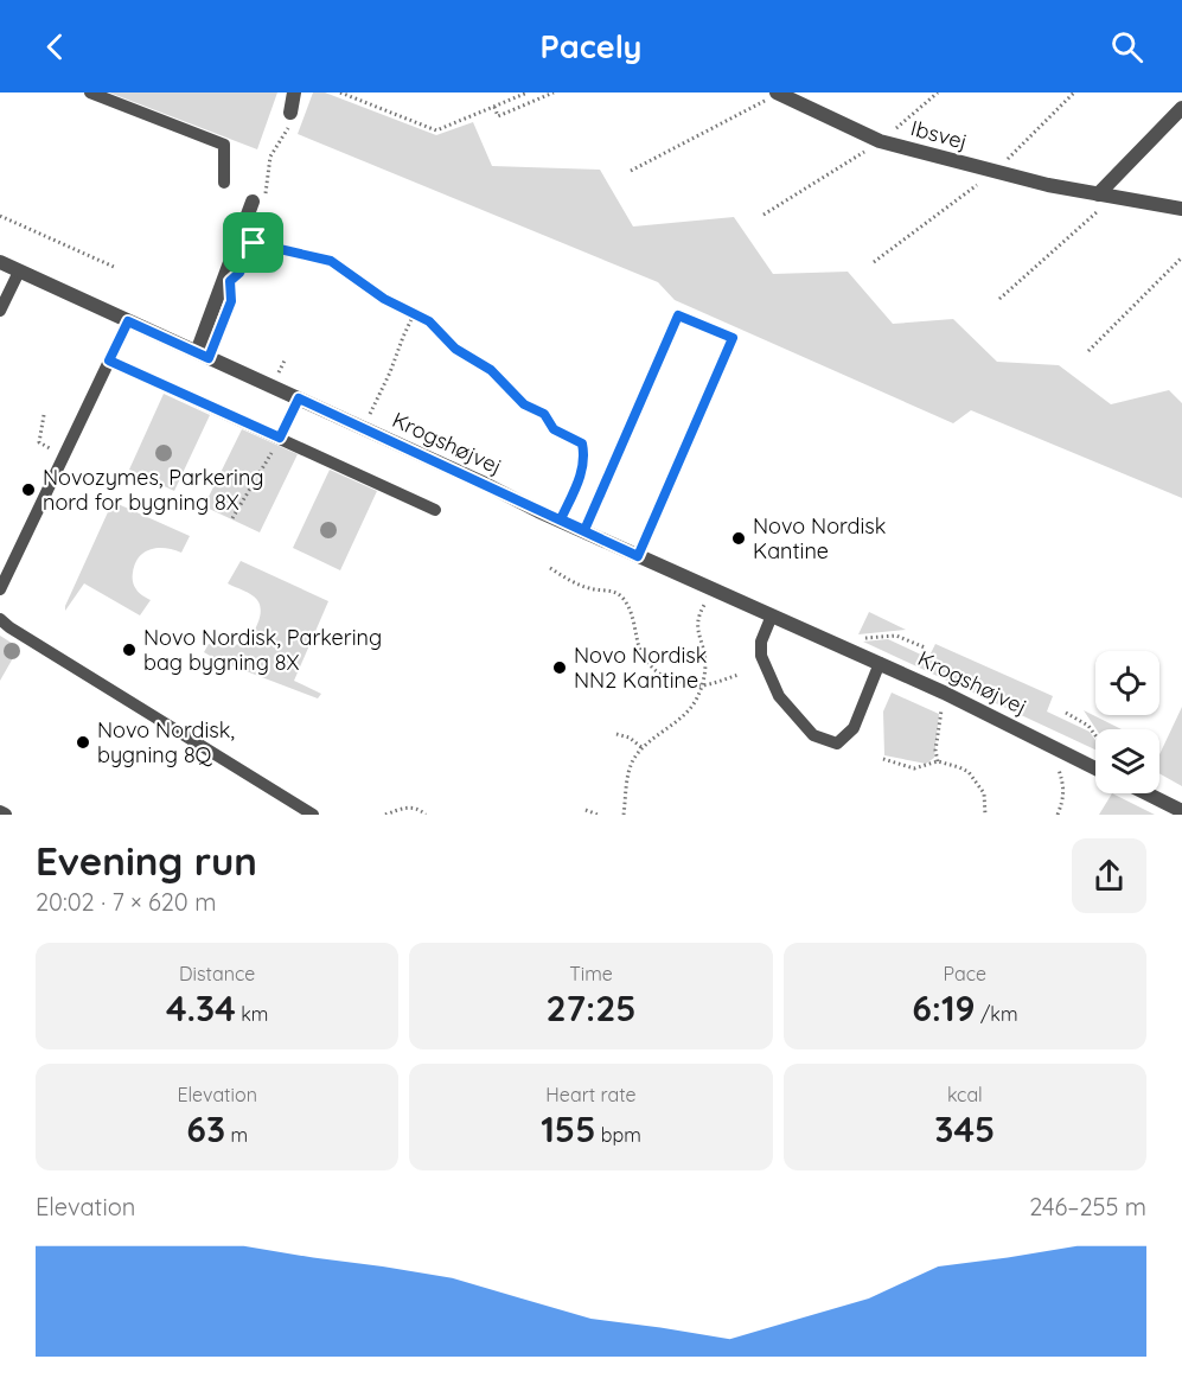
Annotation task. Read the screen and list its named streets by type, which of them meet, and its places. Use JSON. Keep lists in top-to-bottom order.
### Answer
{
  "streets": {
    "street": ["Ibsvej", "Krogshøjvej"]
  },
  "places": [
    "Novozymes, Parkering nord for bygning 8X",
    "Novo Nordisk Kantine",
    "Novo Nordisk, Parkering bag bygning 8X",
    "Novo Nordisk NN2 Kantine",
    "Novo Nordisk, bygning 8Q"
  ],
  "page": {
    "header": "Pacely",
    "heading": ["Evening run", "20:02 · 7 × 620 m"],
    "stats": [
      ["Distance", "4.34 km"],
      ["Time", "27:25"],
      ["Pace", "6:19 /km"],
      ["Elevation", "63 m"],
      ["Heart rate", "155 bpm"],
      ["kcal", "345"]
    ],
    "chart": ["Elevation", "246–255 m"]
  }
}
